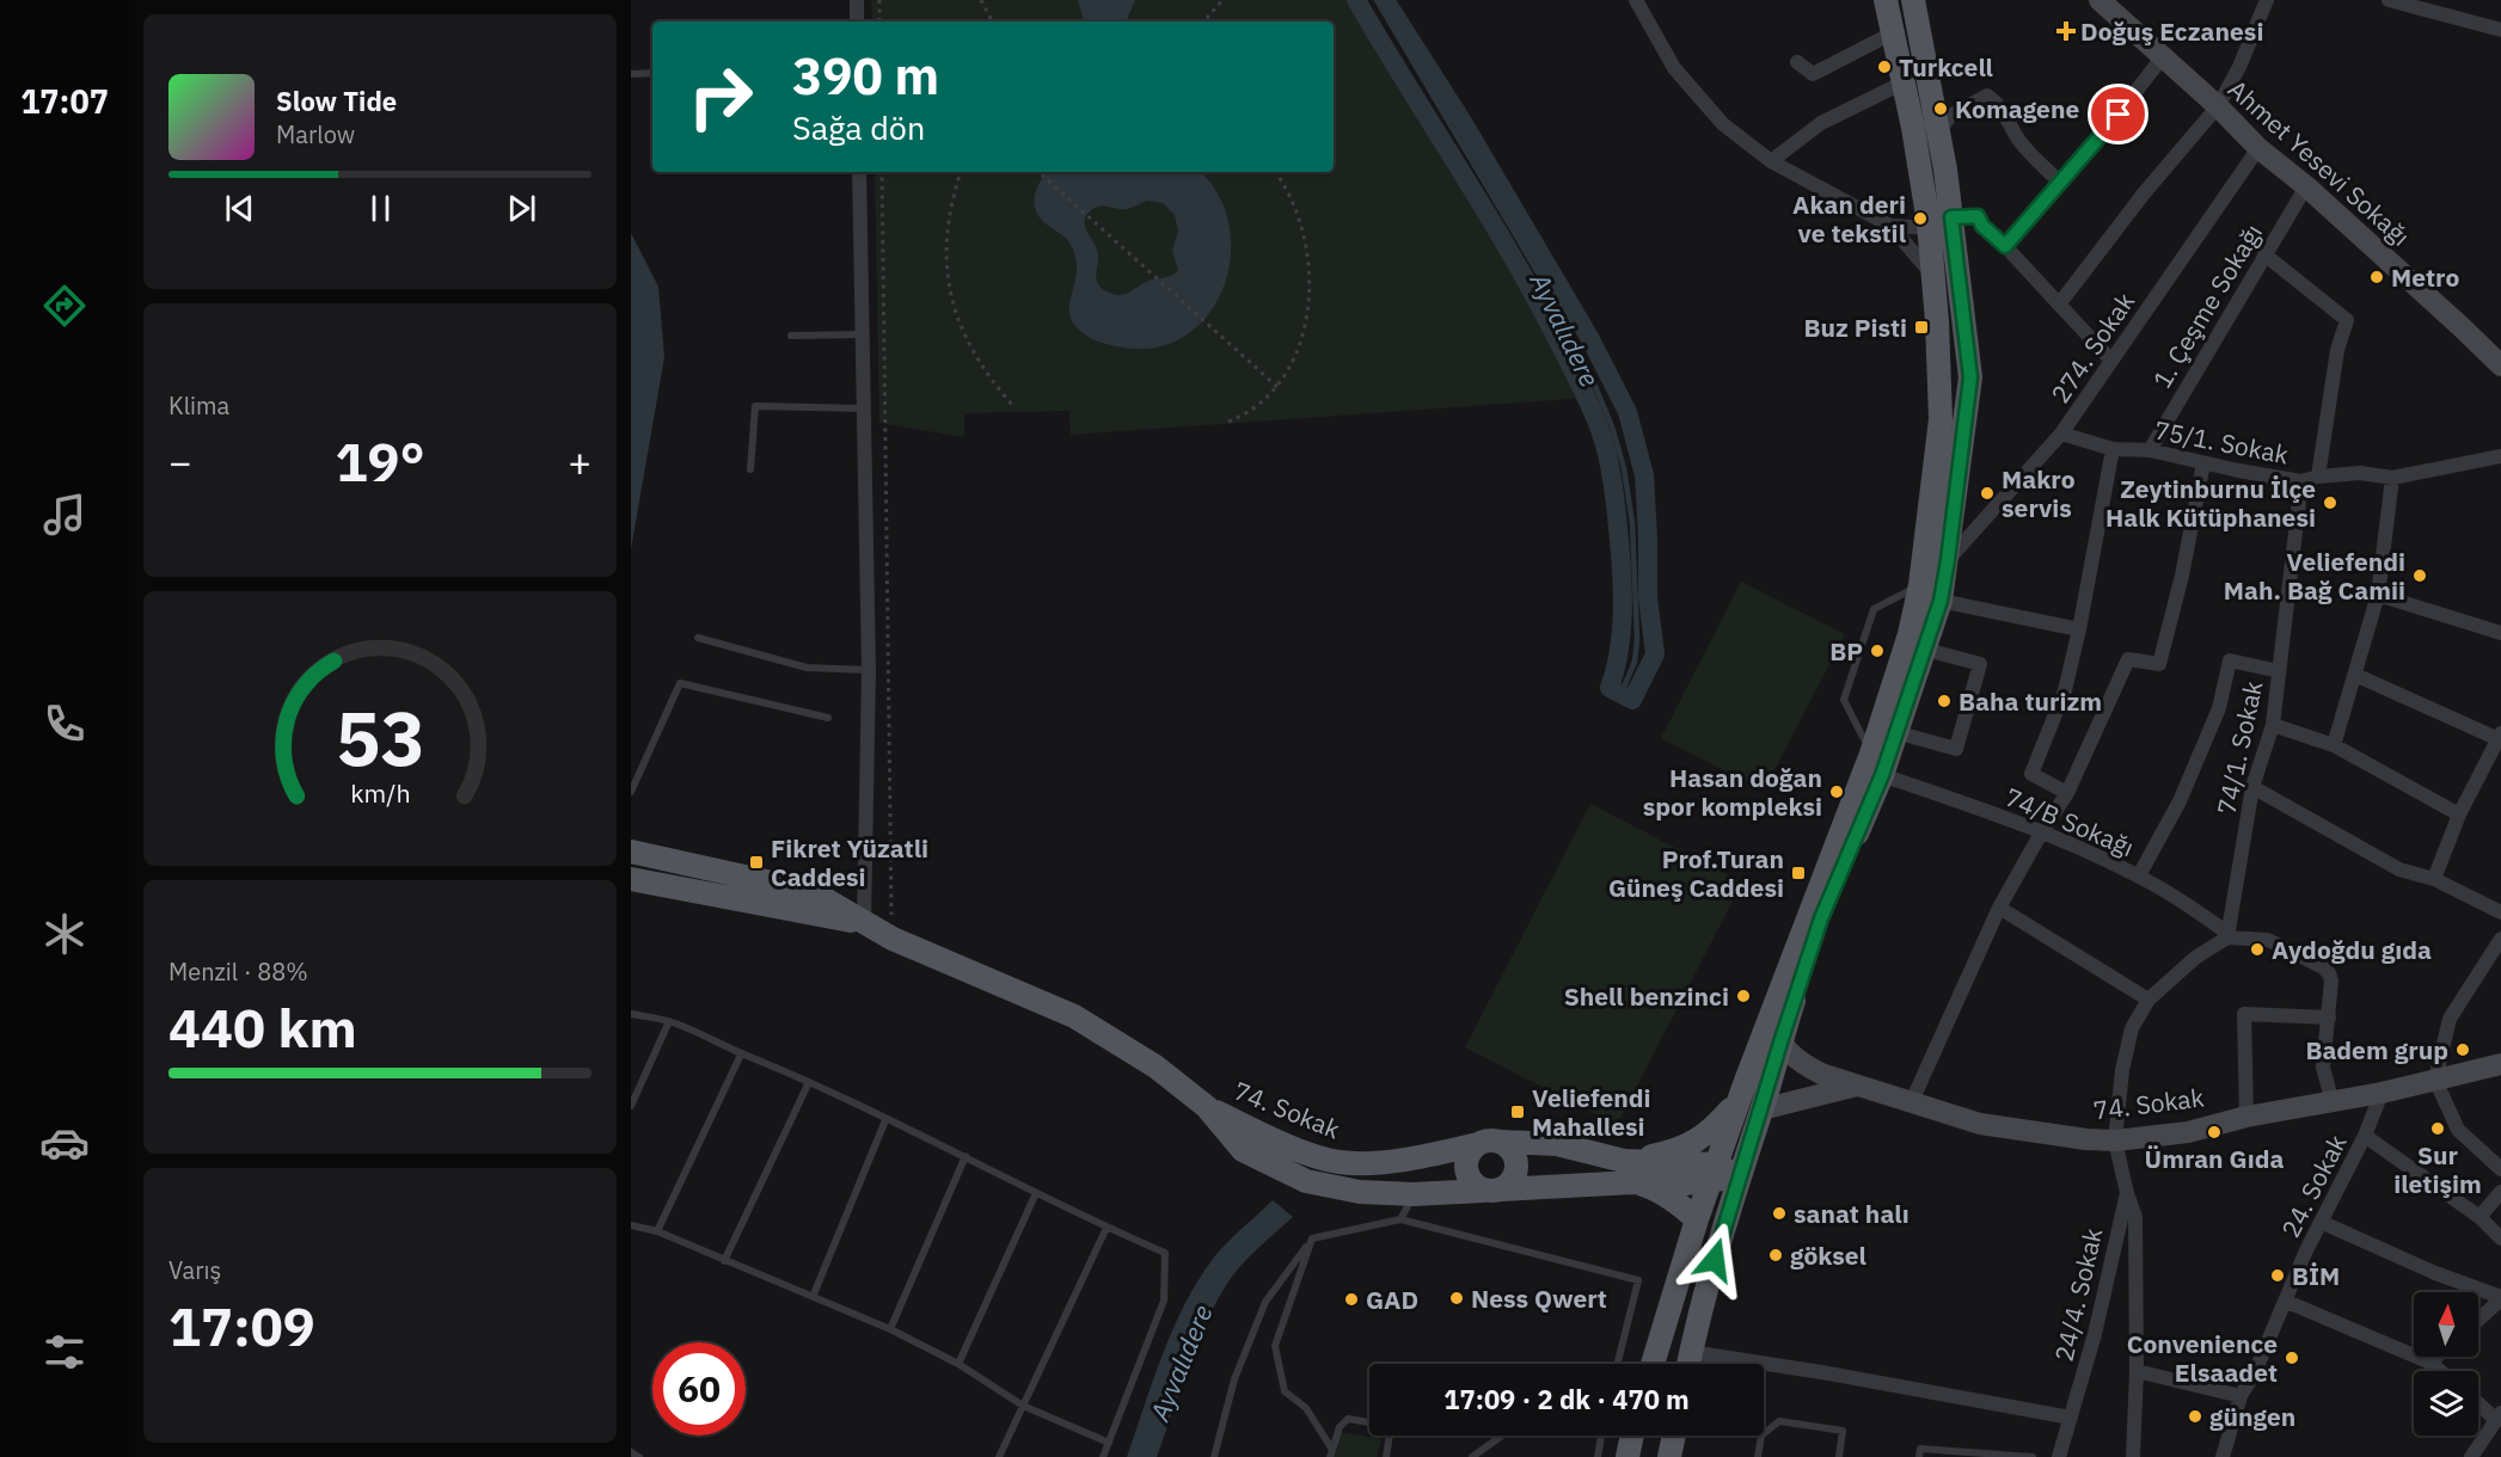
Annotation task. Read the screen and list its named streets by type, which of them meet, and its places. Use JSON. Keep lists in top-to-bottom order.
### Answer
{
  "streets": {
    "main road": ["Ahmet Yesevi Sokağı", "74. Sokak"],
    "street": [
      "1. Çeşme Sokağı",
      "274. Sokak",
      "75/1. Sokak",
      "74/1. Sokak",
      "74/B Sokağı",
      "24. Sokak",
      "24/4. Sokak"
    ]
  },
  "crossings": [
    ["Ahmet Yesevi Sokağı", "1. Çeşme Sokağı"],
    ["Ahmet Yesevi Sokağı", "274. Sokak"],
    ["1. Çeşme Sokağı", "75/1. Sokak"],
    ["274. Sokak", "75/1. Sokak"],
    ["75/1. Sokak", "74/1. Sokak"],
    ["74/1. Sokak", "74/B Sokağı"],
    ["74. Sokak", "24. Sokak"],
    ["74. Sokak", "24/4. Sokak"]
  ],
  "water": ["Ayvalıdere"],
  "places": {
    "health": ["Doğuş Eczanesi"],
    "other": [
      "Turkcell",
      "Komagene",
      "Akan deri ve tekstil",
      "Metro",
      "Makro servis",
      "Zeytinburnu İlçe Halk Kütüphanesi",
      "Veliefendi Mah. Bağ Camii",
      "BP",
      "Baha turizm",
      "Hasan doğan spor kompleksi",
      "Aydoğdu gıda",
      "Shell benzinci",
      "Badem grup",
      "Sur iletişim",
      "Ümran Gıda",
      "sanat halı",
      "göksel",
      "BİM",
      "Ness Qwert",
      "GAD",
      "Convenience Elsaadet",
      "güngen"
    ],
    "transit": [
      "Buz Pisti",
      "Fikret Yüzatli Caddesi",
      "Prof.Turan Güneş Caddesi",
      "Veliefendi Mahallesi"
    ]
  },
  "north": "top",
  "page": {
    "tabs": "17:07",
    "turn": ["390 m", "Sağa dön"],
    "song": ["Slow Tide", "Marlow"],
    "tile": [
      "Klima",
      ["Menzil · 88%", "440 km"],
      ["Varış", "17:09"]
    ],
    "heat": ["−", "19°", "+"],
    "limit": "60",
    "trip": "17:09 · 2 dk · 470 m",
    "gauge": ["53", "km/h"]
  }
}
